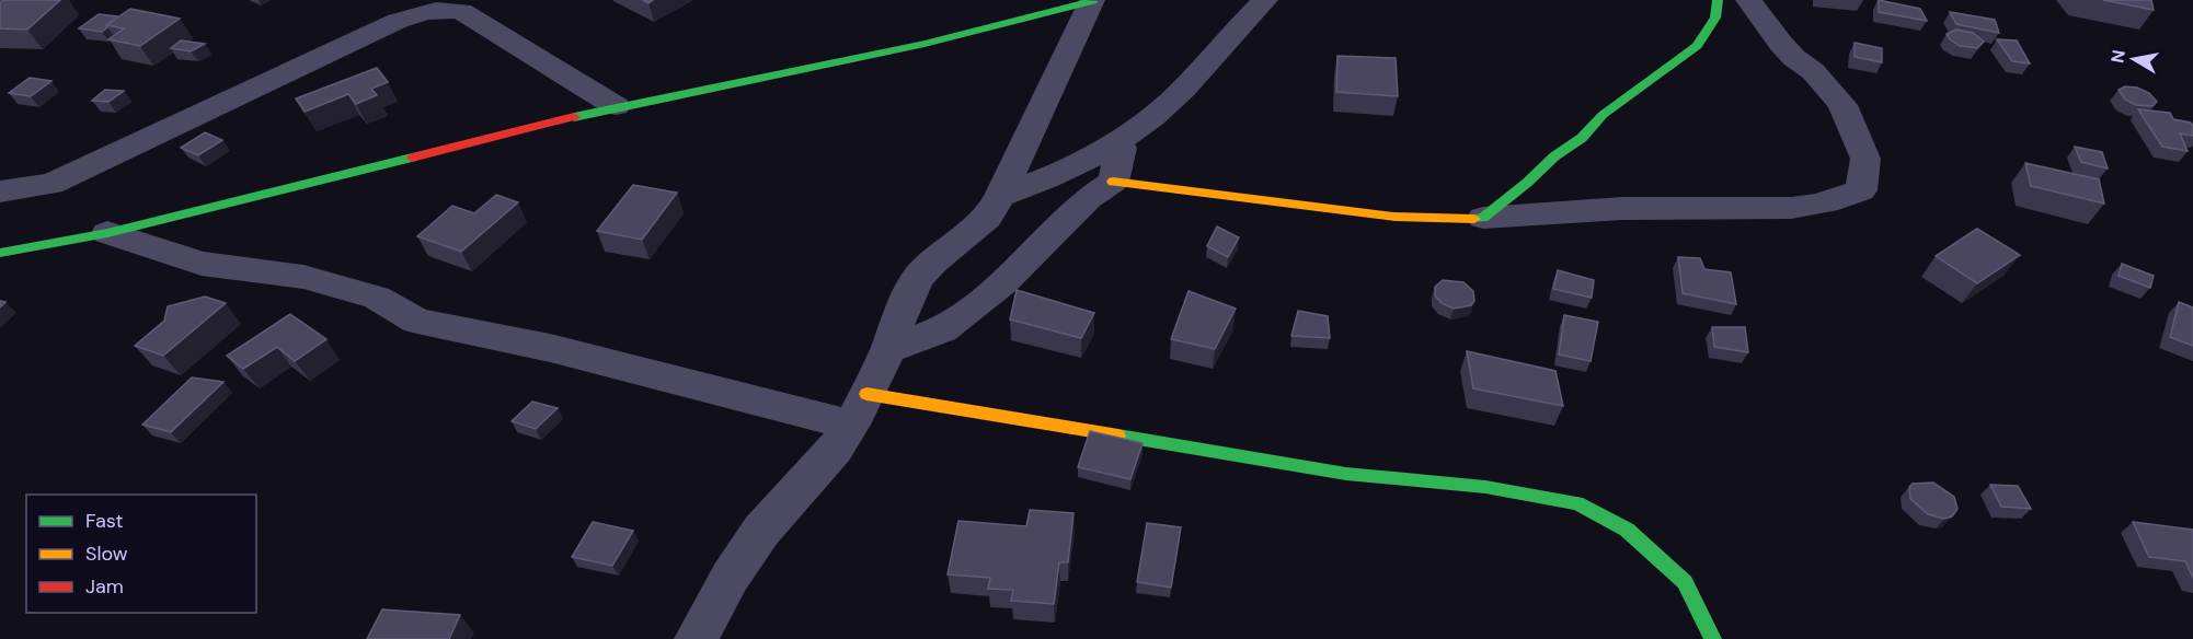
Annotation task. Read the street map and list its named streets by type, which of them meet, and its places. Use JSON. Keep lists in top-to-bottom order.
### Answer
{
  "legend": ["Fast", "Slow", "Jam"],
  "north": "left"
}
